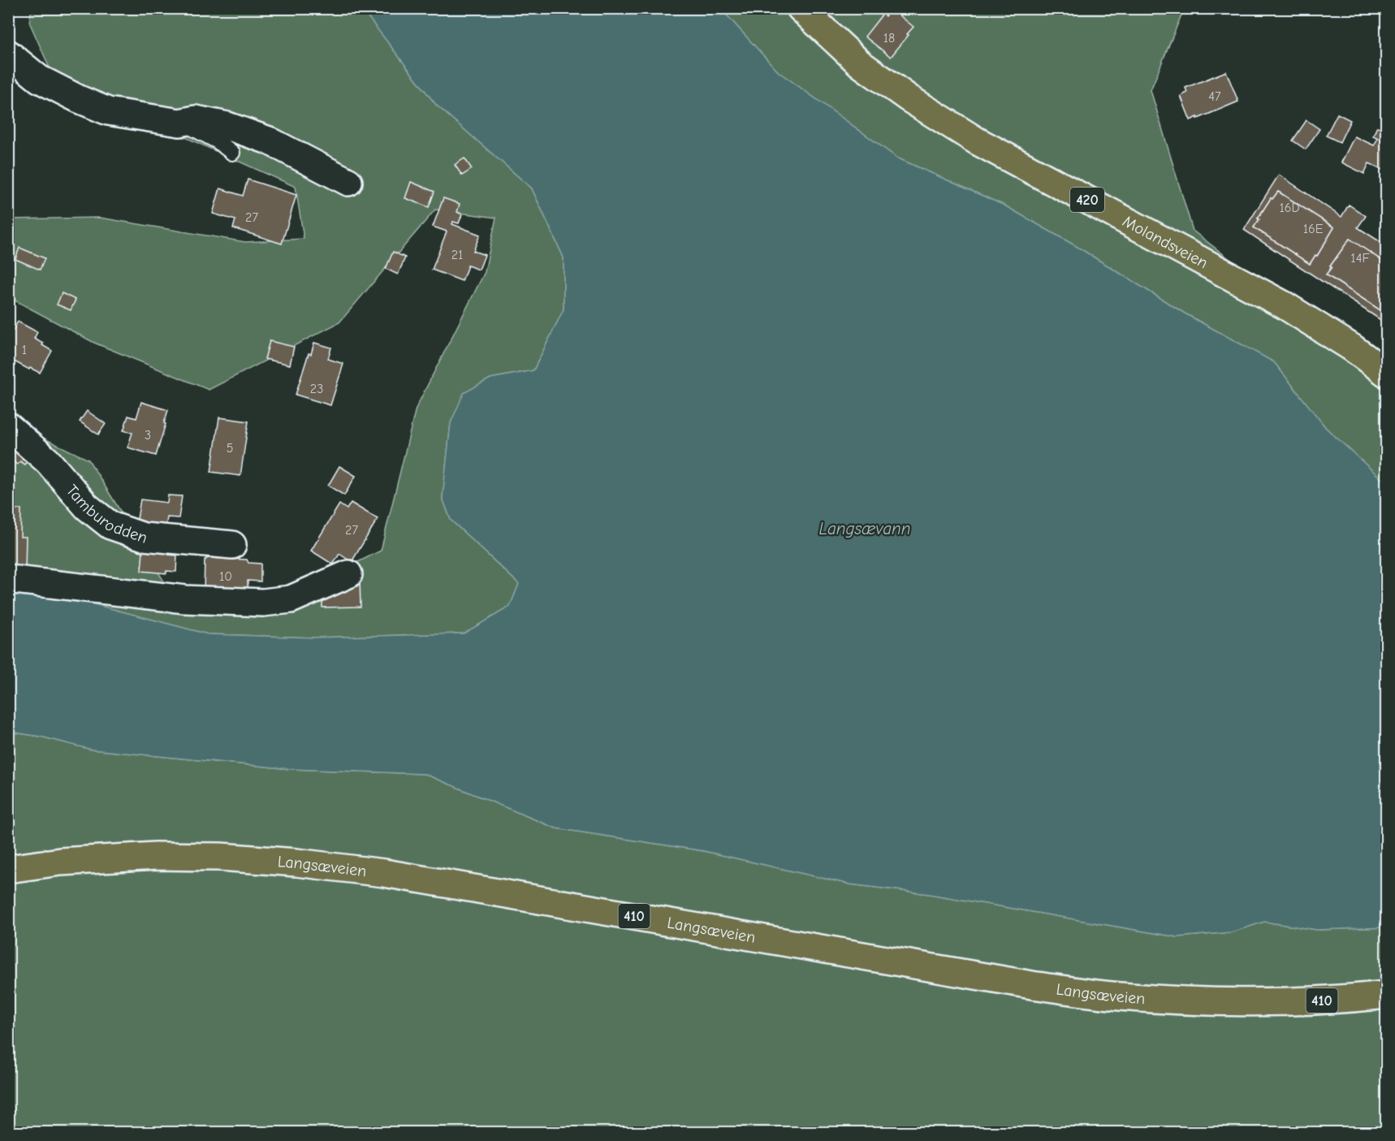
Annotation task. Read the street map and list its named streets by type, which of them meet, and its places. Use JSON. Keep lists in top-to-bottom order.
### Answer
{
  "streets": {
    "main road": [
      "420",
      "Molandsveien",
      "Langsæveien",
      "410"
    ],
    "street": ["Tamburodden"]
  },
  "water": ["Langsævann"],
  "house_numbers": [
    "18",
    "47",
    "16D",
    "27",
    "16E",
    "21",
    "14F",
    "1",
    "23",
    "3",
    "5",
    "27",
    "10"
  ]
}
